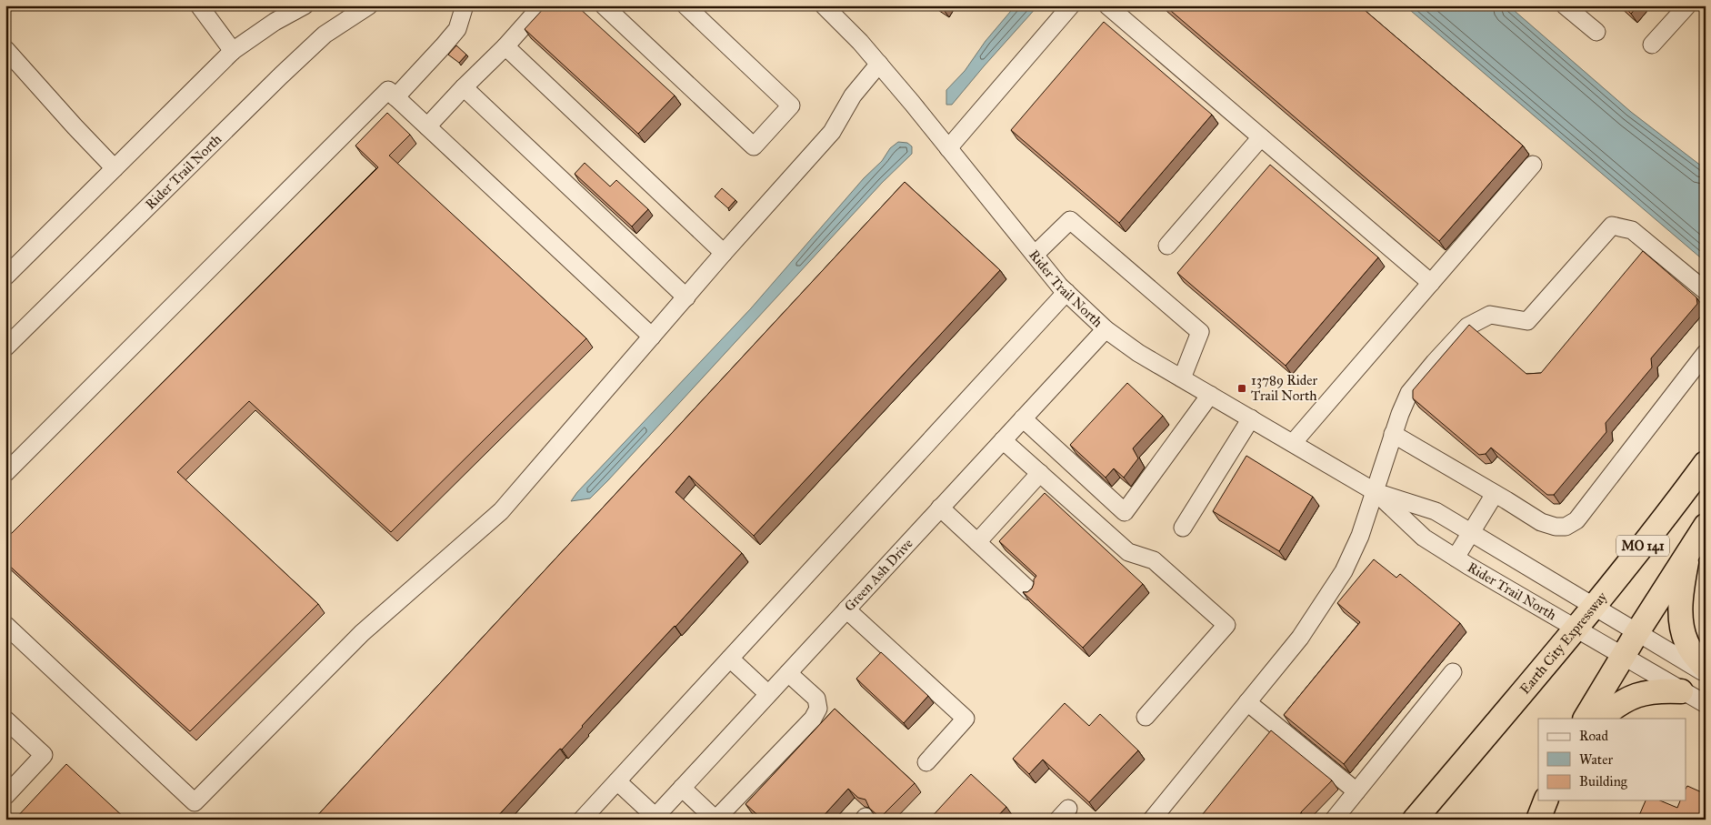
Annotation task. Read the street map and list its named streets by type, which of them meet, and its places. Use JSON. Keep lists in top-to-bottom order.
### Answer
{
  "streets": {
    "highway": ["MO 141", "Earth City Expressway"],
    "street": ["Rider Trail North", "Green Ash Drive"]
  },
  "crossings": [
    ["Rider Trail North", "MO 141"],
    ["Rider Trail North", "Green Ash Drive"],
    ["Rider Trail North", "Earth City Expressway"]
  ],
  "places": {
    "transit": ["13789 Rider Trail North"]
  },
  "legend": ["Road", "Water", "Building"]
}
